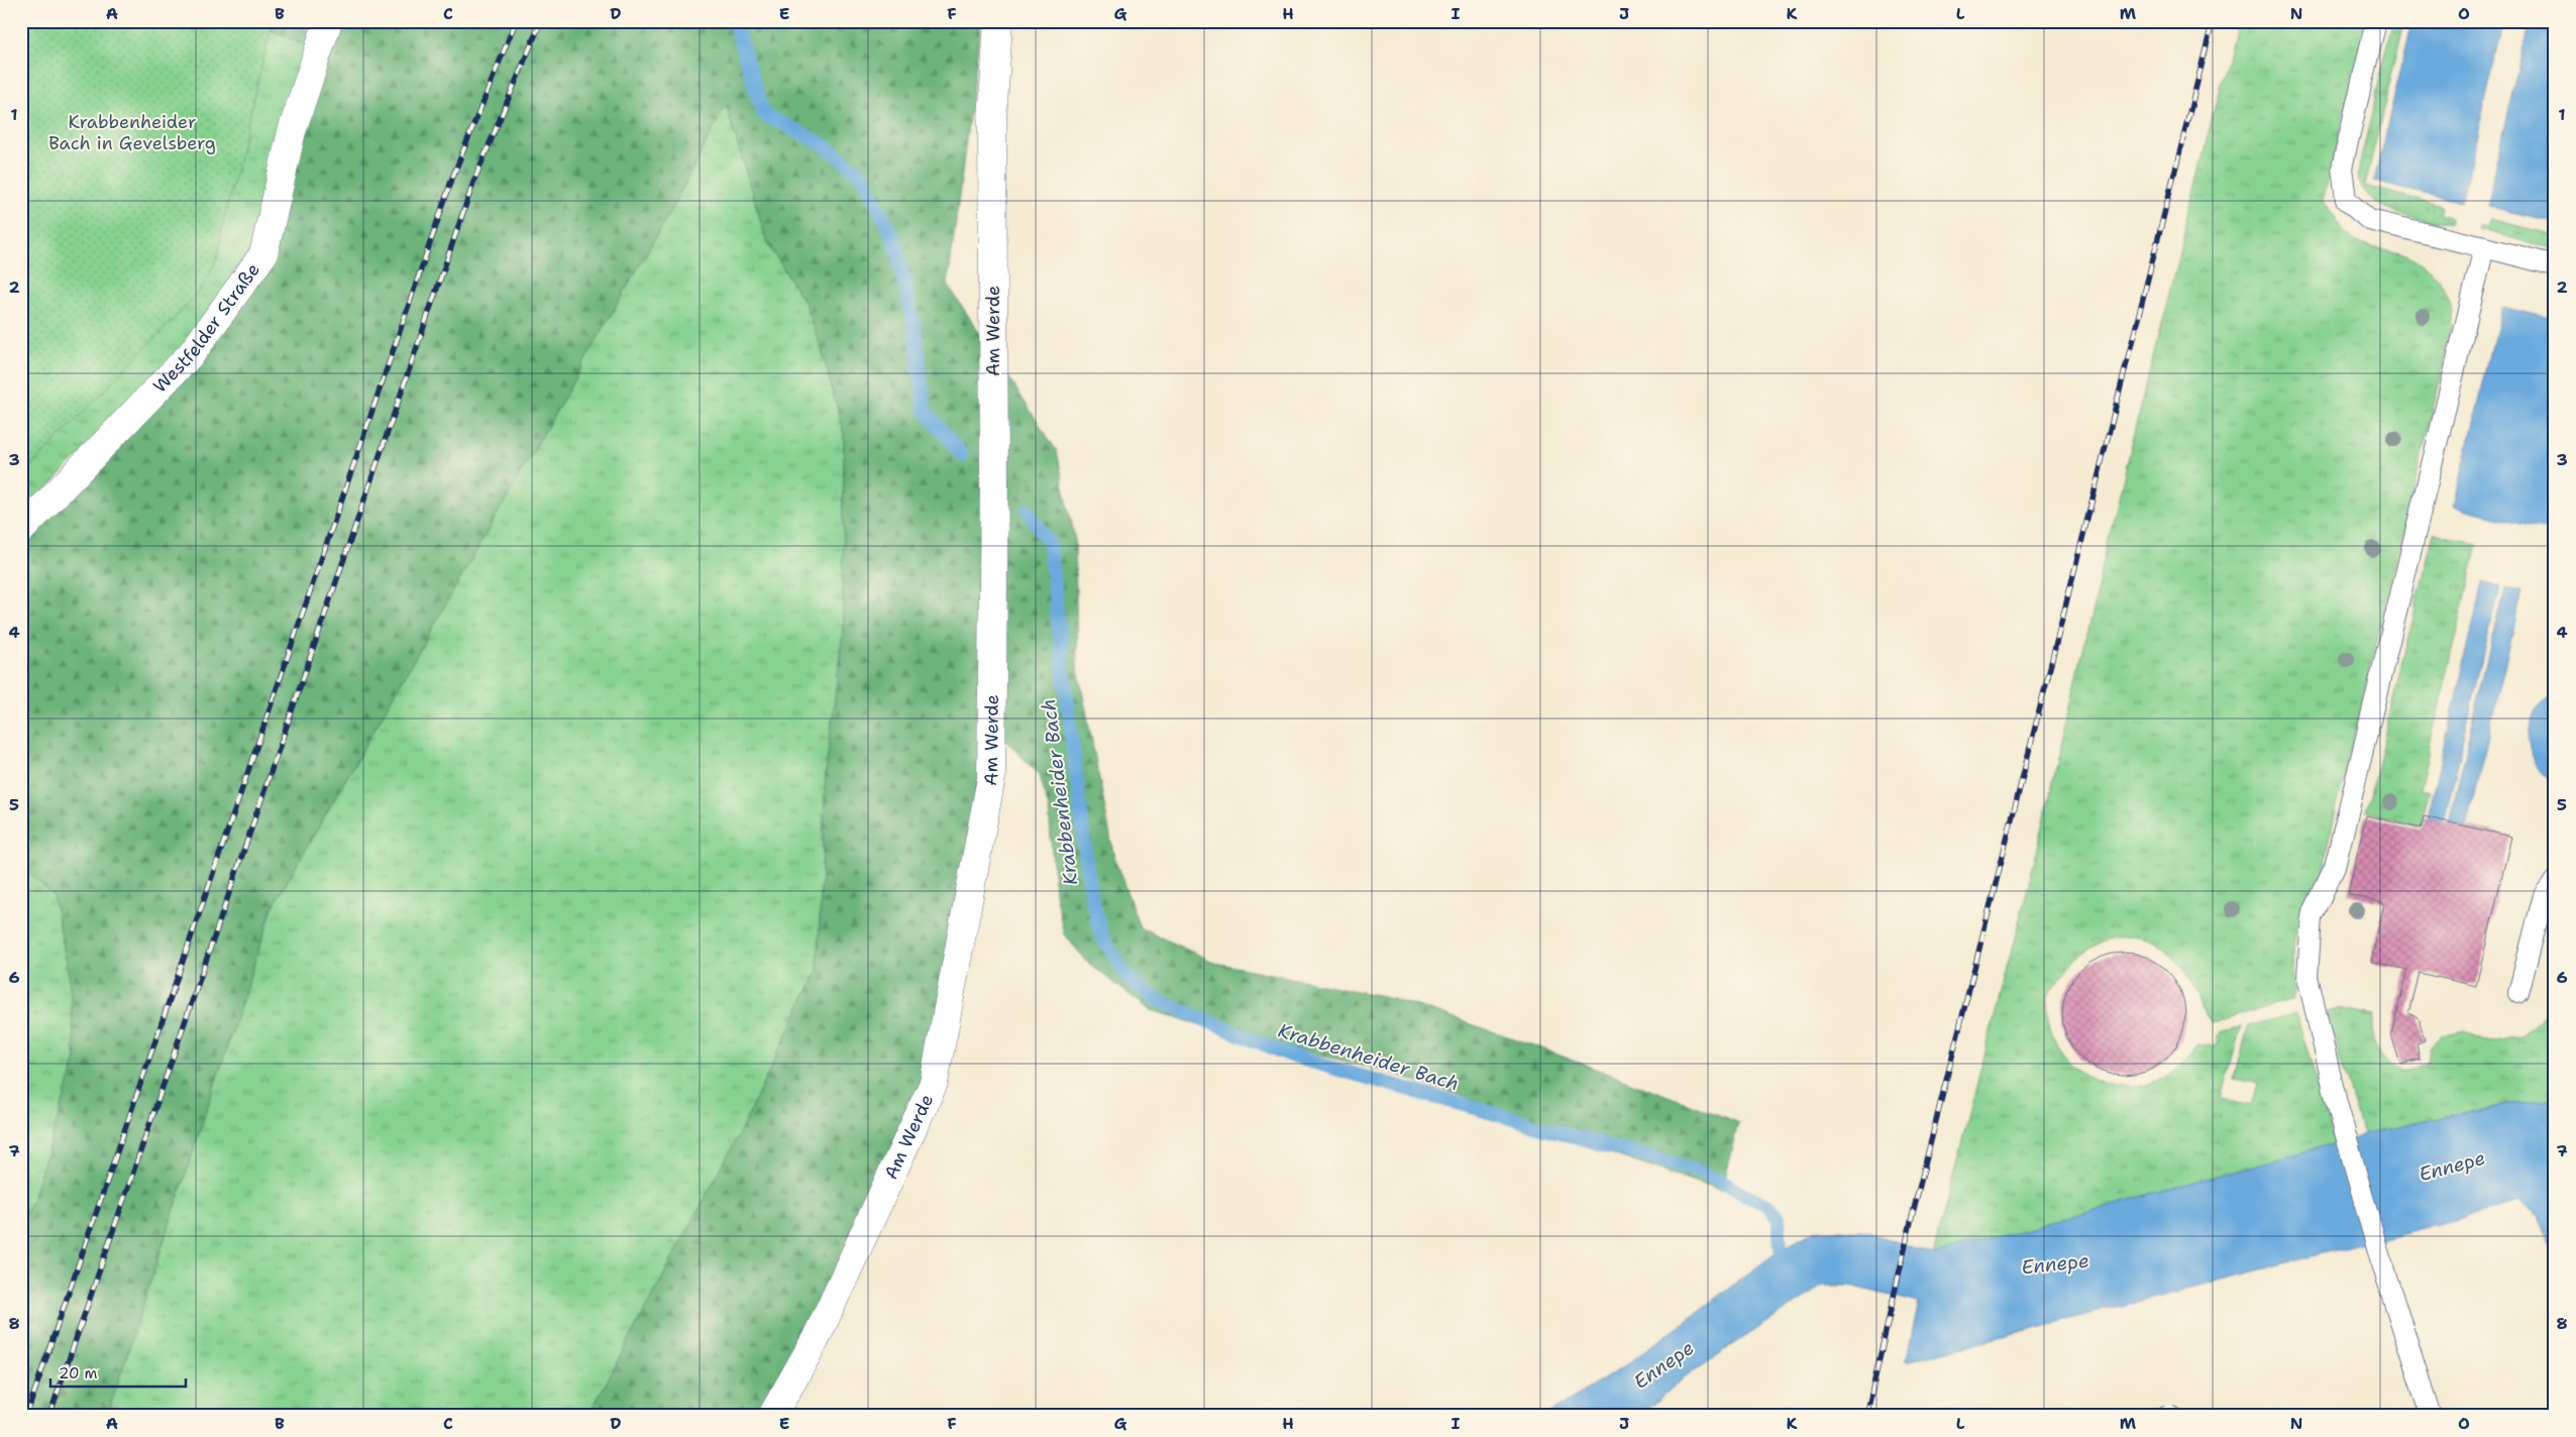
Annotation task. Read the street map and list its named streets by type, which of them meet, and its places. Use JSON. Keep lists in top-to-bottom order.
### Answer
{
  "streets": {
    "street": ["Westfelder Straße", "Am Werde"]
  },
  "water": ["Krabbenheider Bach", "Ennepe"],
  "parks": ["Krabbenheider Bach in Gevelsberg"],
  "scale_bar": "20 m",
  "grid": {
    "columns": [
      "A",
      "B",
      "C",
      "D",
      "E",
      "F",
      "G",
      "H",
      "I",
      "J",
      "K",
      "L",
      "M",
      "N",
      "O"
    ],
    "rows": [
      "1",
      "2",
      "3",
      "4",
      "5",
      "6",
      "7",
      "8"
    ]
  }
}
